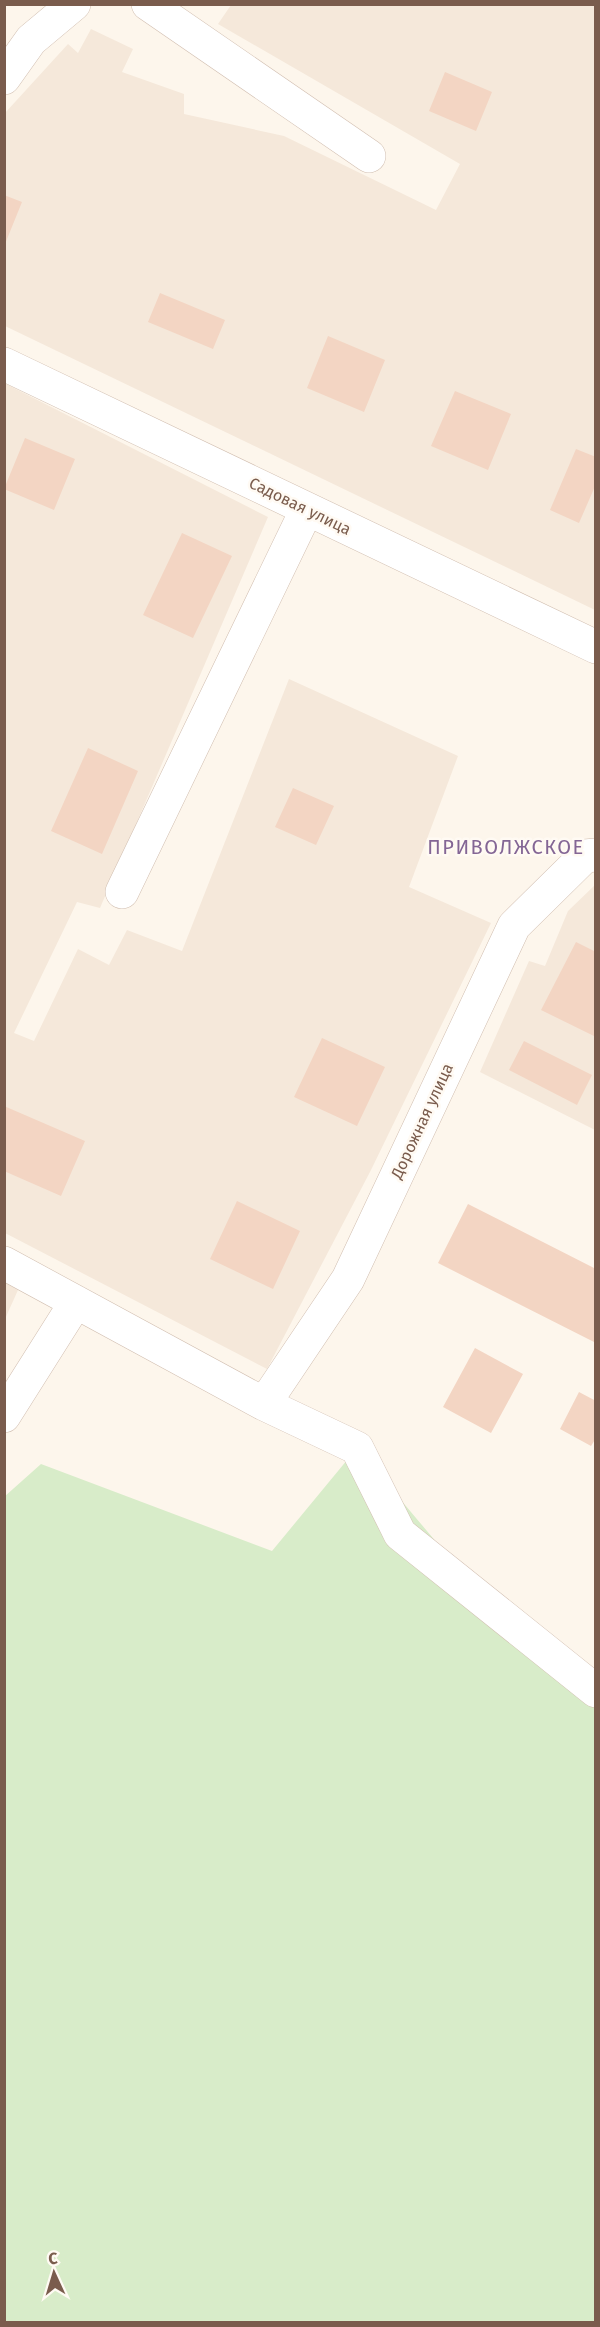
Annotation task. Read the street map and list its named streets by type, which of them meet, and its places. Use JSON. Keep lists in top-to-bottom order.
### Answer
{
  "streets": {
    "street": ["Садовая улица", "Дорожная улица"]
  },
  "districts": ["ПРИВОЛЖСКОЕ"],
  "north": "top"
}
